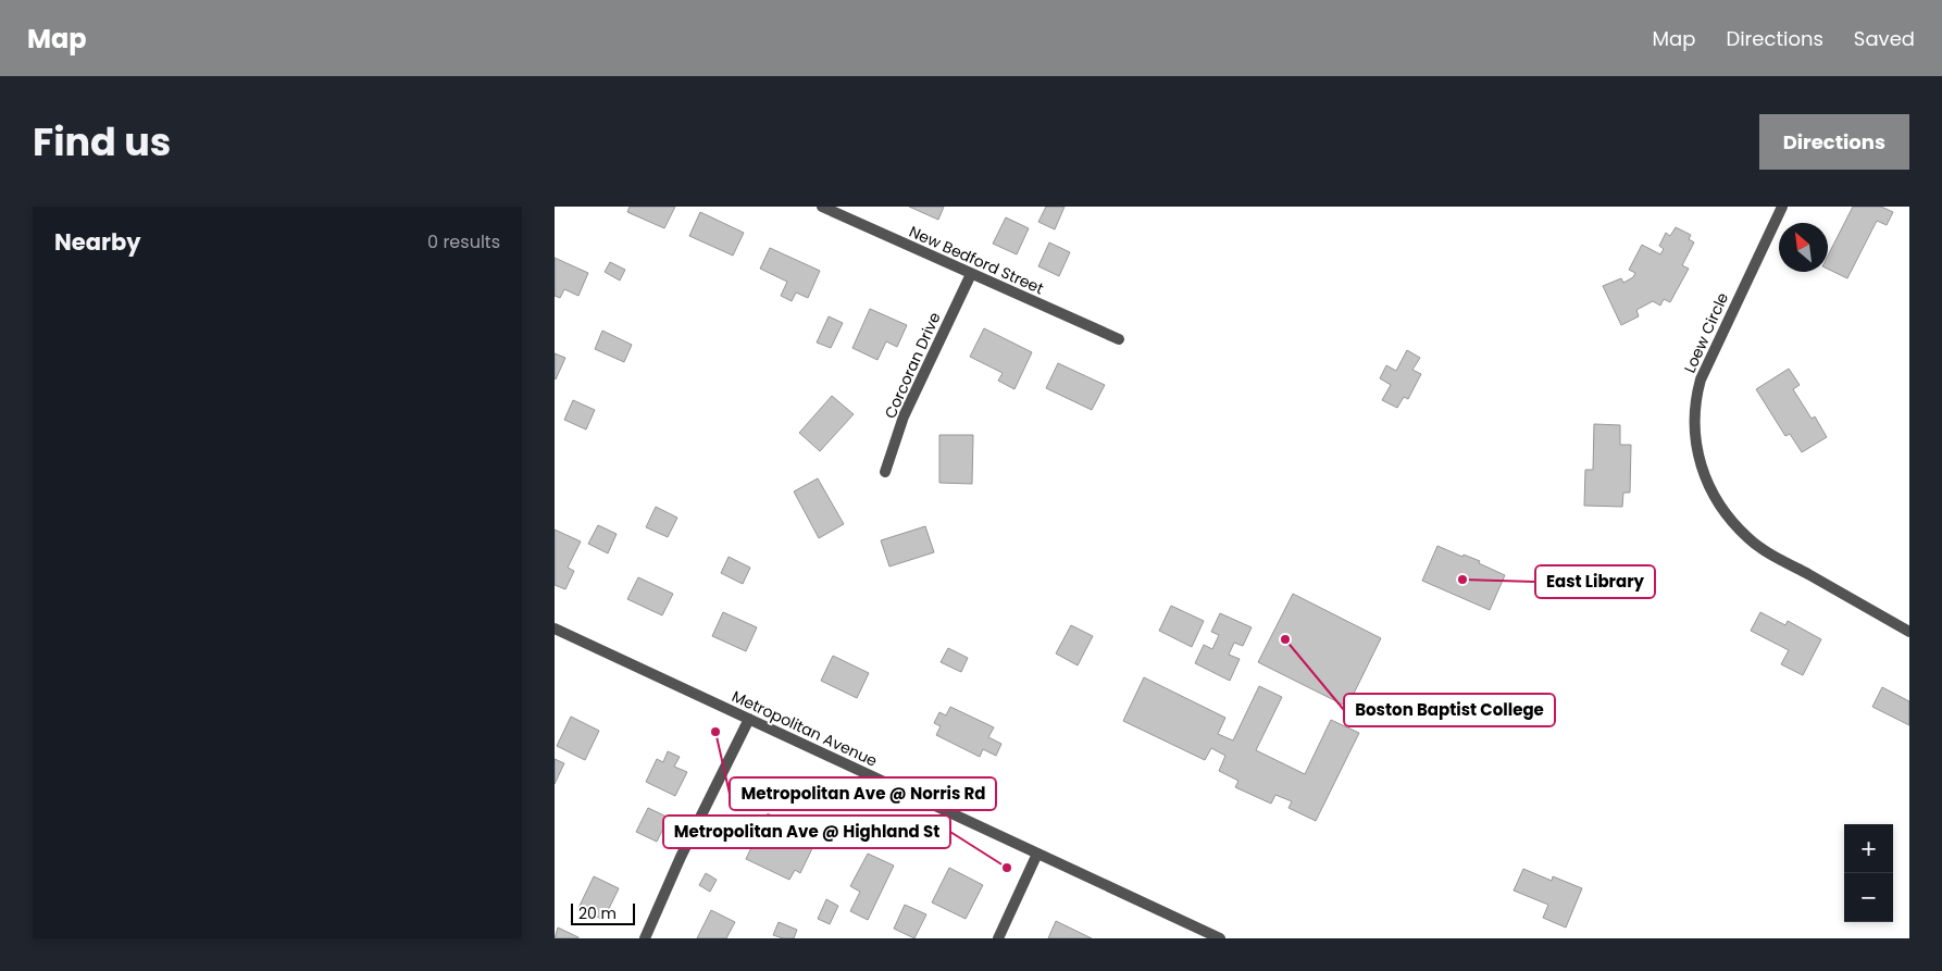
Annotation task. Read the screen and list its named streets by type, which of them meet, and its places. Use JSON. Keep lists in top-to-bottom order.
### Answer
{
  "streets": {
    "street": [
      "New Bedford Street",
      "Loew Circle",
      "Corcoran Drive",
      "Metropolitan Avenue"
    ]
  },
  "crossings": [
    ["New Bedford Street", "Corcoran Drive"]
  ],
  "places": [
    "East Library",
    "Boston Baptist College",
    "Metropolitan Ave @ Norris Rd",
    "Metropolitan Ave @ Highland St"
  ],
  "scale_bar": "20 m",
  "north": "top left",
  "page": {
    "header": "Map",
    "nav": ["Map", "Directions", "Saved"],
    "title": "Find us",
    "buttons": "Directions",
    "heading": ["Nearby", "0 results"],
    "map_buttons": ["+", "−"],
    "scale": "20 m"
  }
}
